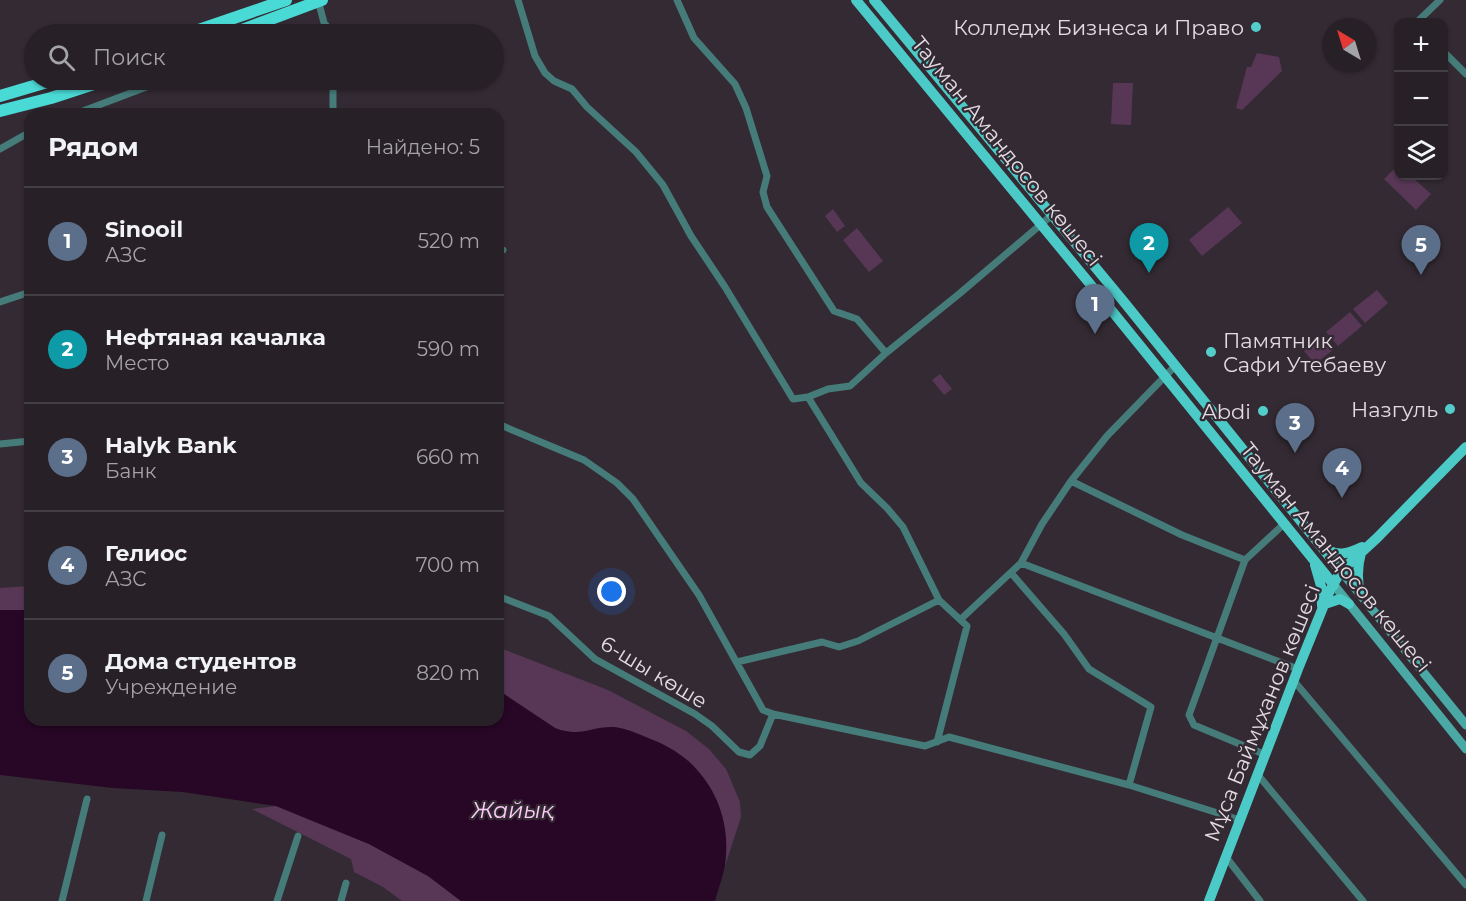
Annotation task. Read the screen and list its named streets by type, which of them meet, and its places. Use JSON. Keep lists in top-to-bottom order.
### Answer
{
  "streets": {
    "main road": ["Тауман Амандосов көшесі", "Мұса Баймұханов көшесі"],
    "street": ["6-шы көше"]
  },
  "crossings": [
    ["Тауман Амандосов көшесі", "Мұса Баймұханов көшесі"]
  ],
  "water": ["Жайық"],
  "places": [
    "Колледж Бизнеса и Право",
    "Памятник Сафи Утебаеву",
    "Назгуль",
    "Abdi"
  ],
  "north": "top left",
  "page": {
    "map_buttons": ["+", "−"],
    "search": "Поиск",
    "heading": ["Рядом", "Найдено: 5"],
    "list": [
      {
        "mark": "1",
        "name": "Sinooil",
        "note": "АЗС",
        "value": "520 m"
      },
      {
        "mark": "2",
        "name": "Нефтяная качалка",
        "note": "Место",
        "value": "590 m"
      },
      {
        "mark": "3",
        "name": "Halyk Bank",
        "note": "Банк",
        "value": "660 m"
      },
      {
        "mark": "4",
        "name": "Гелиос",
        "note": "АЗС",
        "value": "700 m"
      },
      {
        "mark": "5",
        "name": "Дома студентов",
        "note": "Учреждение",
        "value": "820 m"
      }
    ],
    "pins": [
      "2",
      "5",
      "1",
      "3",
      "4"
    ]
  }
}
